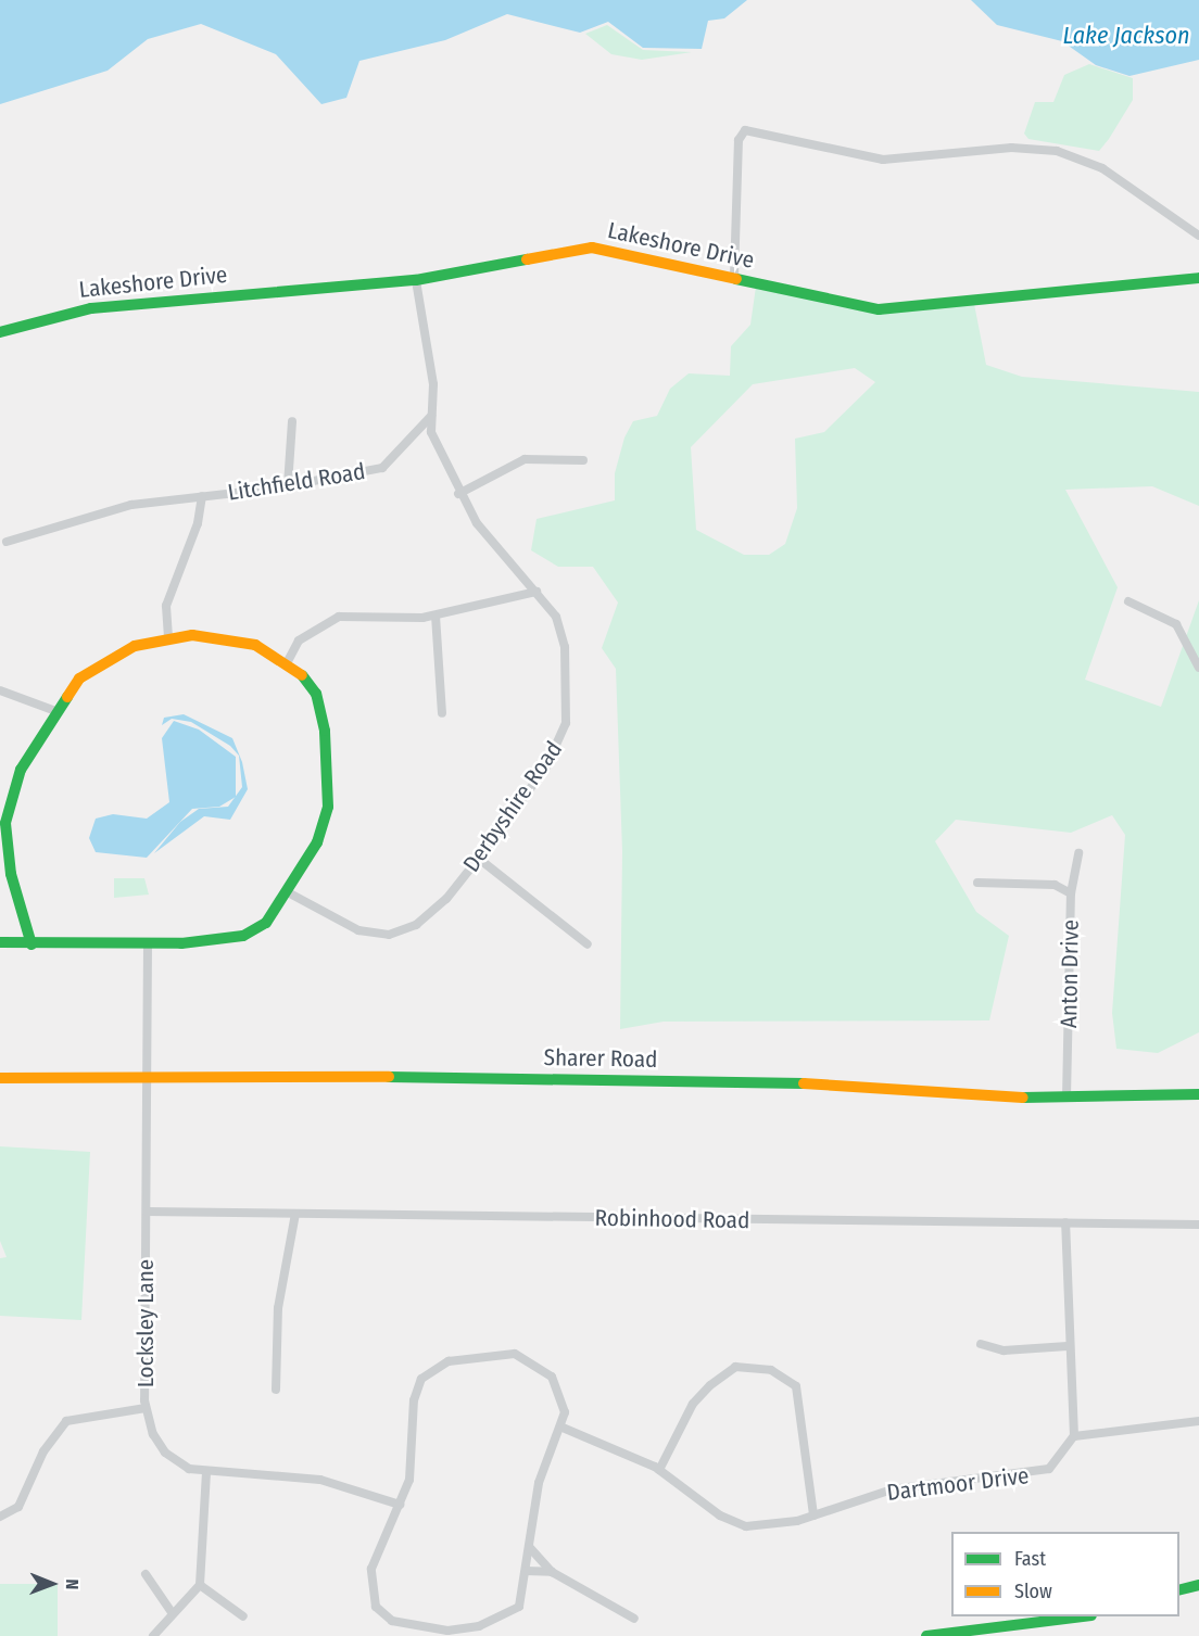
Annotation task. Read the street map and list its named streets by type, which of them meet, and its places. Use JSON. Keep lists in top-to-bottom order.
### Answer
{
  "streets": {
    "street": [
      "Lakeshore Drive",
      "Litchfield Road",
      "Derbyshire Road",
      "Anton Drive",
      "Sharer Road",
      "Robinhood Road",
      "Locksley Lane",
      "Dartmoor Drive"
    ]
  },
  "crossings": [
    ["Litchfield Road", "Derbyshire Road"],
    ["Anton Drive", "Sharer Road"],
    ["Sharer Road", "Locksley Lane"],
    ["Robinhood Road", "Locksley Lane"]
  ],
  "water": ["Lake Jackson"],
  "legend": ["Fast", "Slow"],
  "north": "right"
}
